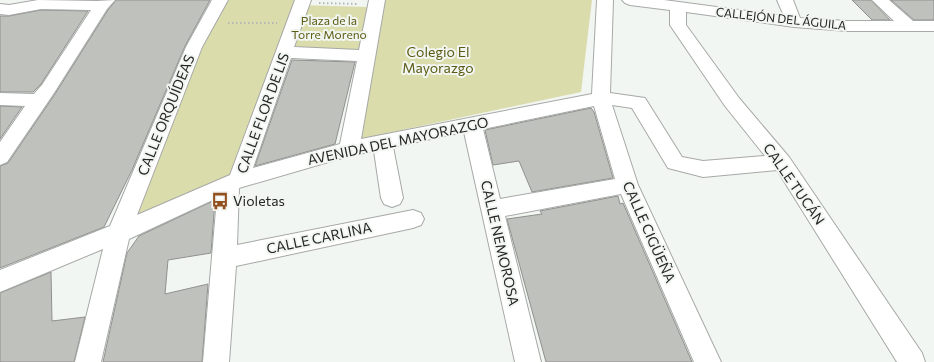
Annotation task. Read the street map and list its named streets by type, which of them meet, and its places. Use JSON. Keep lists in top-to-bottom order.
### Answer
{
  "streets": {
    "street": [
      "CALLEJÓN DEL ÁGUILA",
      "CALLE FLOR DE LIS",
      "CALLE ORQUÍDEAS",
      "AVENIDA DEL MAYORAZGO",
      "CALLE TUCÁN",
      "CALLE CIGÜEÑA",
      "CALLE CARLINA",
      "CALLE NEMOROSA"
    ]
  },
  "crossings": [
    ["CALLEJÓN DEL ÁGUILA", "CALLE TUCÁN"],
    ["CALLE FLOR DE LIS", "AVENIDA DEL MAYORAZGO"],
    ["CALLE FLOR DE LIS", "CALLE CARLINA"],
    ["CALLE ORQUÍDEAS", "AVENIDA DEL MAYORAZGO"],
    ["AVENIDA DEL MAYORAZGO", "CALLE TUCÁN"],
    ["AVENIDA DEL MAYORAZGO", "CALLE CIGÜEÑA"],
    ["AVENIDA DEL MAYORAZGO", "CALLE NEMOROSA"]
  ],
  "parks": ["Plaza de la Torre Moreno", "Colegio El Mayorazgo"],
  "places": {
    "bus stop": ["Violetas"]
  }
}
